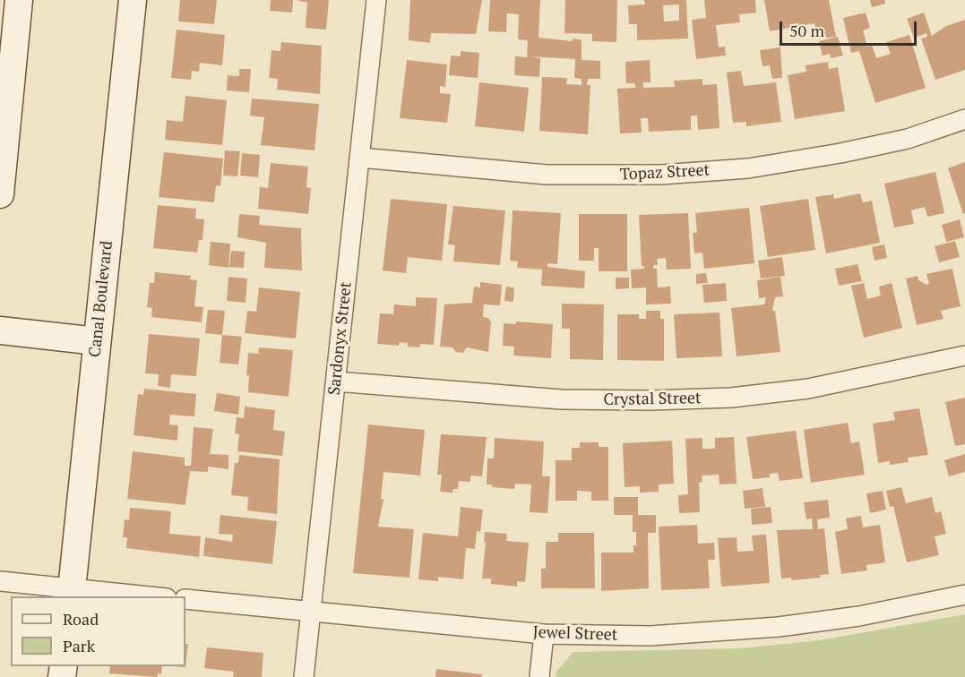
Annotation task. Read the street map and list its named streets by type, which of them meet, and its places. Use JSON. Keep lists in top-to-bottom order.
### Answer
{
  "streets": {
    "street": [
      "Topaz Street",
      "Canal Boulevard",
      "Sardonyx Street",
      "Crystal Street",
      "Jewel Street"
    ]
  },
  "crossings": [
    ["Topaz Street", "Sardonyx Street"],
    ["Sardonyx Street", "Crystal Street"],
    ["Sardonyx Street", "Jewel Street"]
  ],
  "legend": ["Road", "Park"],
  "scale_bar": "50 m"
}
